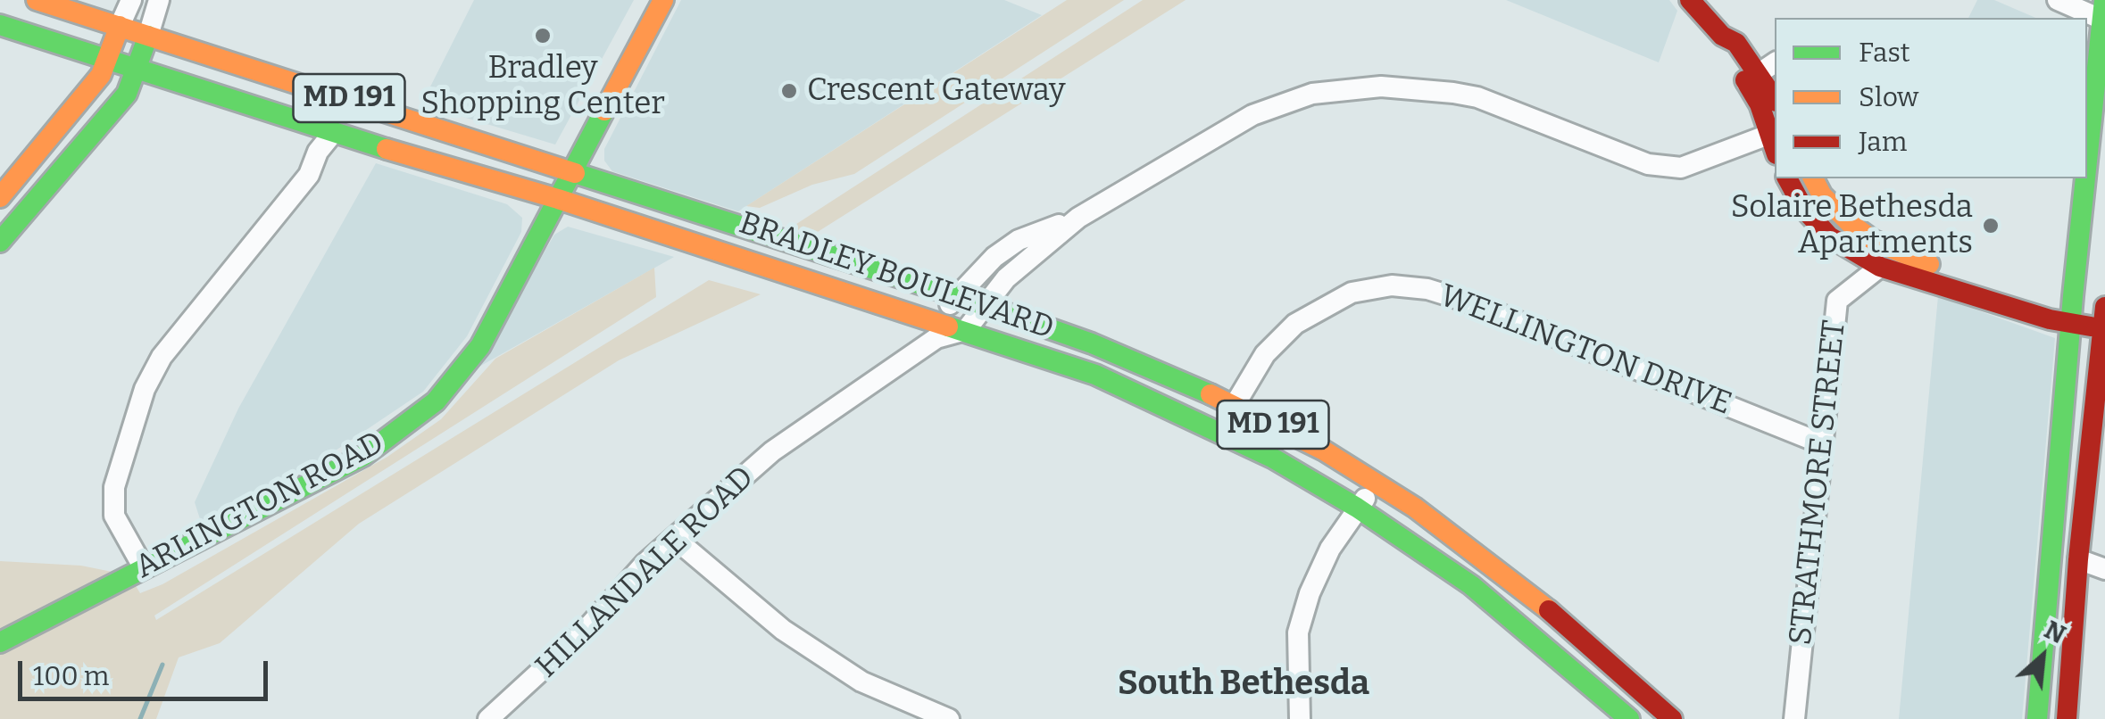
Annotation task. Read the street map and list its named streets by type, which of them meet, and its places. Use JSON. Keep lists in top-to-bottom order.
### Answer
{
  "streets": {
    "main road": ["MD 191", "BRADLEY BOULEVARD", "ARLINGTON ROAD"],
    "street": ["WELLINGTON DRIVE", "STRATHMORE STREET", "HILLANDALE ROAD"]
  },
  "crossings": [
    ["BRADLEY BOULEVARD", "WELLINGTON DRIVE"],
    ["BRADLEY BOULEVARD", "ARLINGTON ROAD"],
    ["BRADLEY BOULEVARD", "HILLANDALE ROAD"],
    ["WELLINGTON DRIVE", "STRATHMORE STREET"]
  ],
  "districts": ["South Bethesda"],
  "places": ["Bradley Shopping Center", "Crescent Gateway", "Solaire Bethesda Apartments"],
  "legend": ["Fast", "Slow", "Jam"],
  "scale_bar": "100 m",
  "north": "top right"
}
